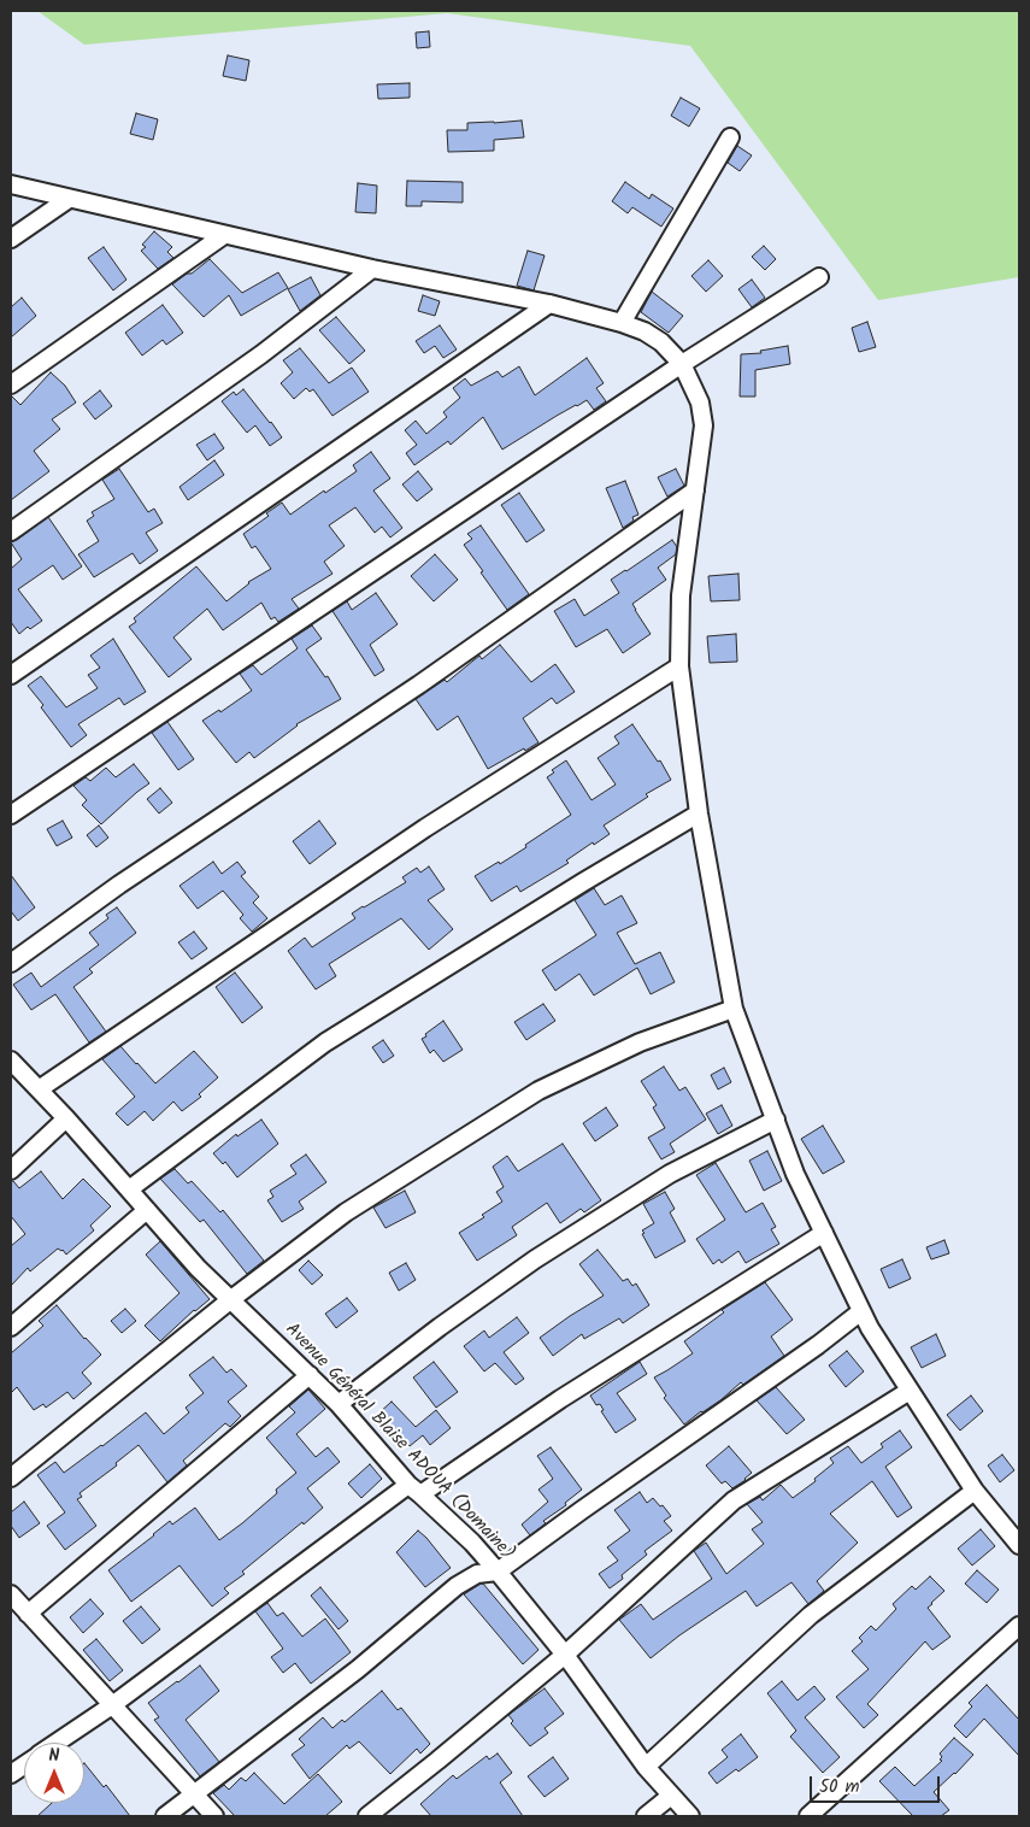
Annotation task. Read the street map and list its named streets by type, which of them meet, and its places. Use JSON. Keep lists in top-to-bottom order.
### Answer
{
  "streets": {
    "street": ["Avenue Général Blaise ADOUA (Domaine)"]
  },
  "scale_bar": "50 m",
  "north": "top"
}
